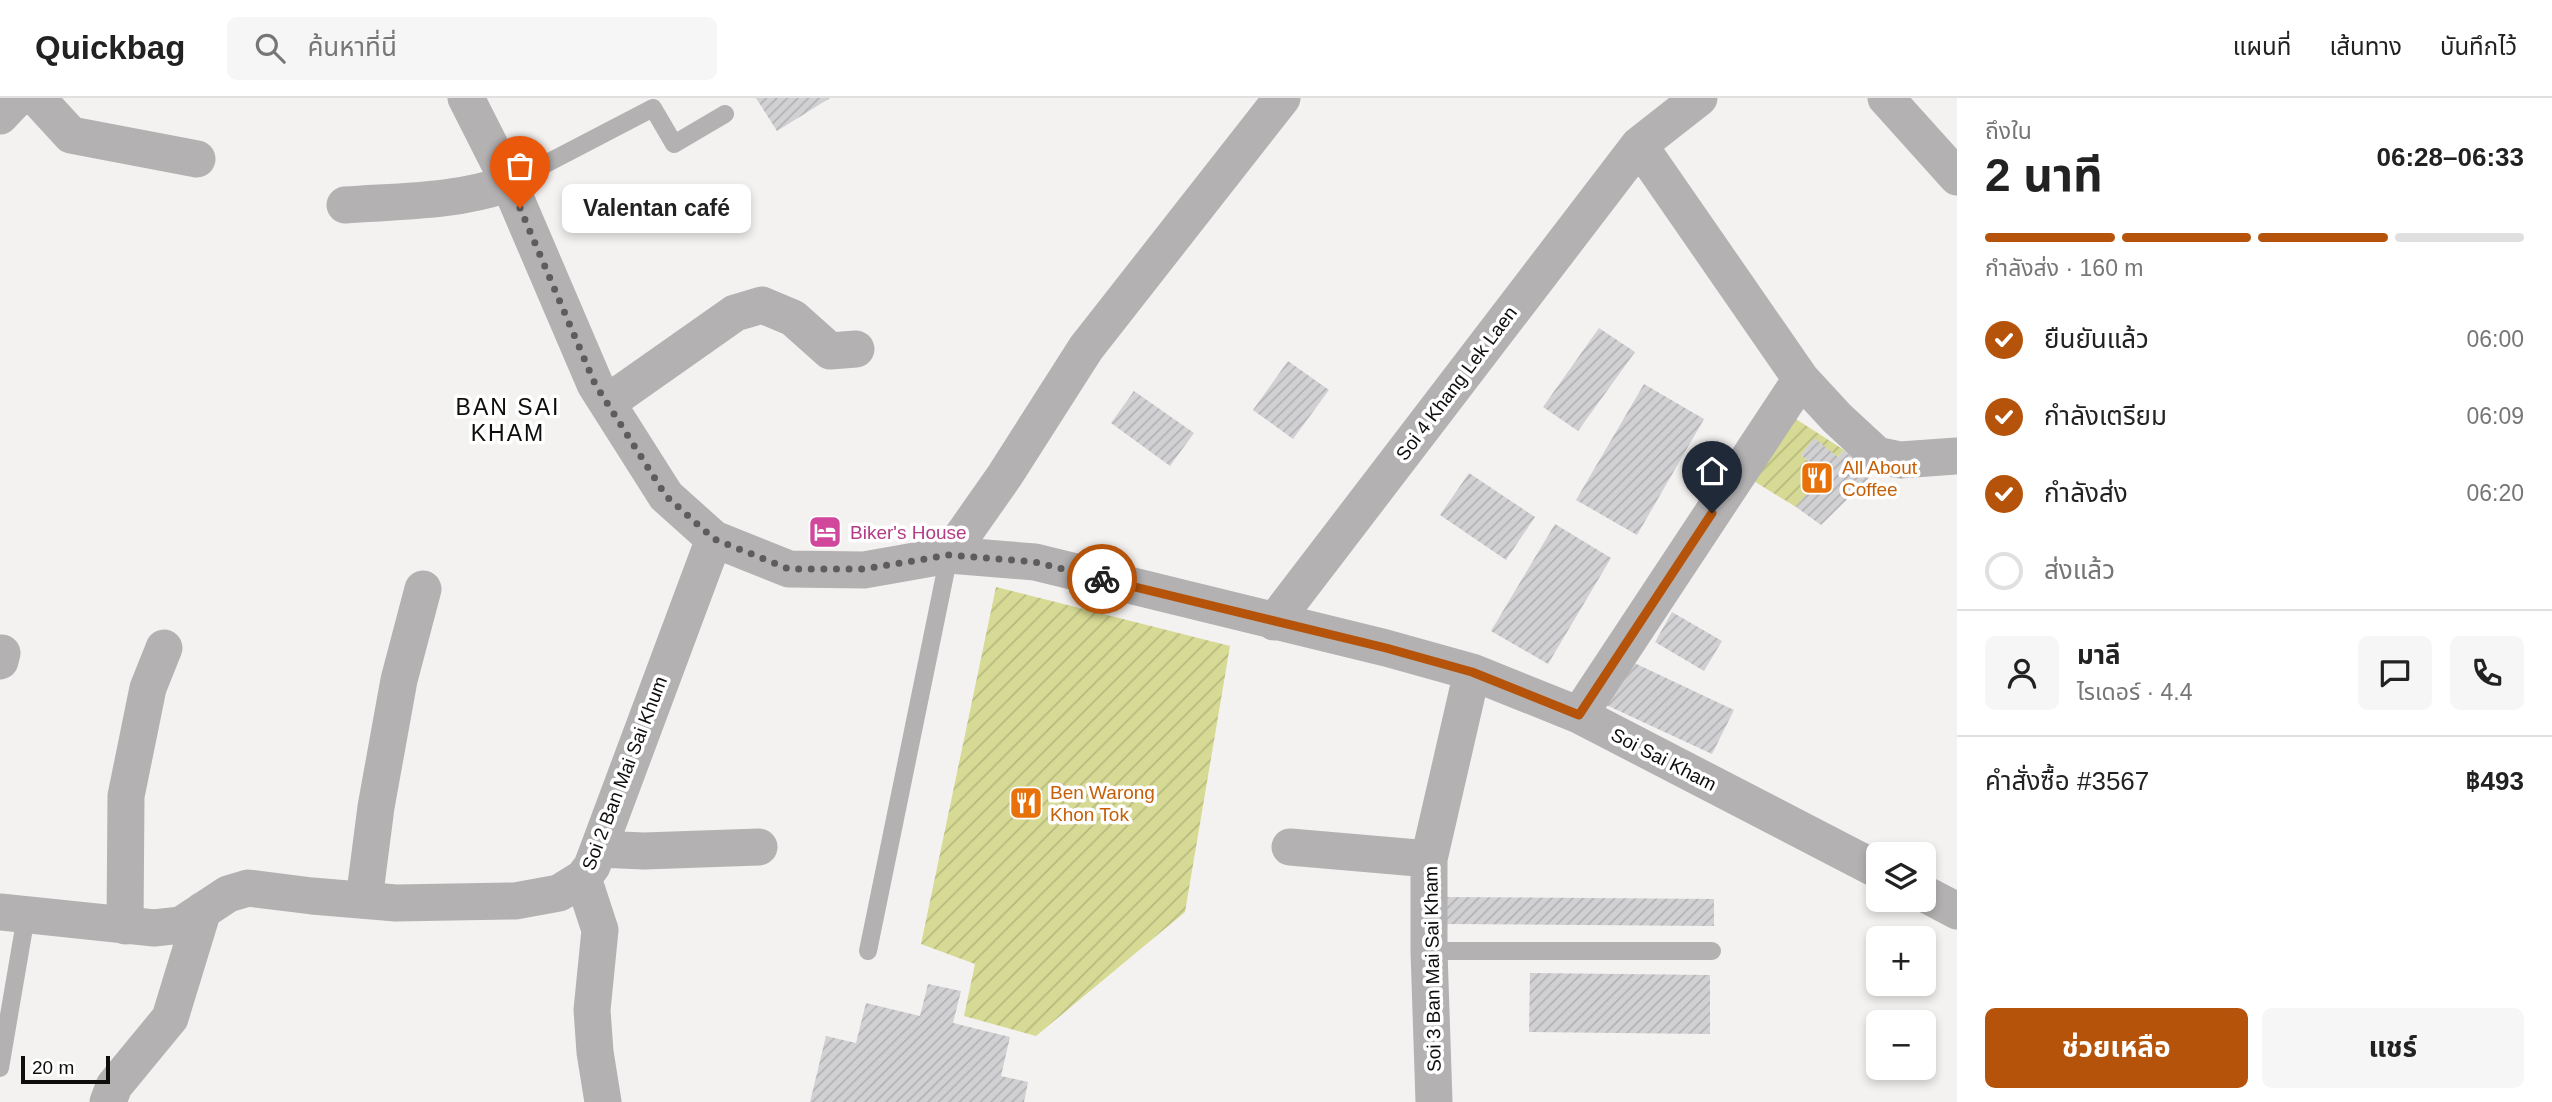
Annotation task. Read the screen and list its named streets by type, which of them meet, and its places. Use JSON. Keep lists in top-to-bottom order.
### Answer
{
  "streets": {
    "street": [
      "Soi 4 Khang Lek Laen",
      "Soi Sai Kham",
      "Soi 2 Ban Mai Sai Khum",
      "Soi 3 Ban Mai Sai Kham"
    ]
  },
  "crossings": [
    ["Soi 4 Khang Lek Laen", "Soi Sai Kham"],
    ["Soi Sai Kham", "Soi 2 Ban Mai Sai Khum"],
    ["Soi Sai Kham", "Soi 3 Ban Mai Sai Kham"]
  ],
  "districts": ["BAN SAI KHAM"],
  "places": {
    "other": ["Valentan café"],
    "restaurant": ["All About Coffee", "Ben Warong Khon Tok"],
    "hotel": ["Biker's House"]
  },
  "scale_bar": "20 m",
  "page": {
    "header": "Quickbag",
    "search": "ค้นหาที่นี่",
    "nav": ["แผนที่", "เส้นทาง", "บันทึกไว้"],
    "heading": ["2 นาที", "ถึงใน", "06:28–06:33"],
    "panel": [
      "มาลี",
      "ไรเดอร์ · 4.4",
      "คำสั่งซื้อ #3567",
      "฿493"
    ],
    "bubble": "Valentan café",
    "bar": "กำลังส่ง · 160 m",
    "list": [
      ["ยืนยันแล้ว", "06:00"],
      ["กำลังเตรียม", "06:09"],
      ["กำลังส่ง", "06:20"],
      "ส่งแล้ว"
    ],
    "map_buttons": ["+", "−"],
    "buttons": ["ช่วยเหลือ", "แชร์"],
    "scale": "20 m"
  }
}
